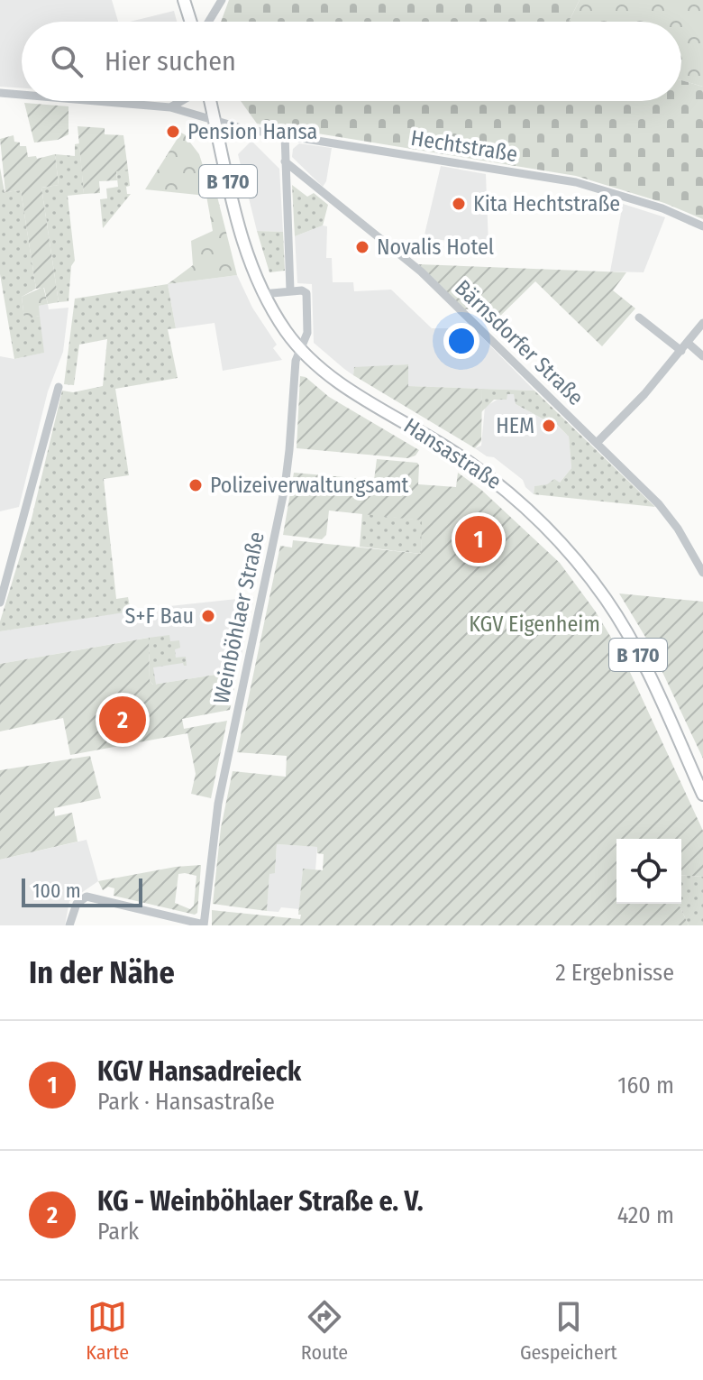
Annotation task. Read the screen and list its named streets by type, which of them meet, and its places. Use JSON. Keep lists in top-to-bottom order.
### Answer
{
  "streets": {
    "main road": ["B 170", "Hansastraße"],
    "street": ["Hechtstraße", "Bärnsdorfer Straße", "Weinböhlaer Straße"]
  },
  "crossings": [
    ["Hechtstraße", "B 170"],
    ["Hechtstraße", "Hansastraße"],
    ["B 170", "Hansastraße"],
    ["Hansastraße", "Weinböhlaer Straße"]
  ],
  "parks": ["KGV Eigenheim"],
  "places": [
    "Pension Hansa",
    "Kita Hechtstraße",
    "Novalis Hotel",
    "HEM",
    "Polizeiverwaltungsamt",
    "S+F Bau"
  ],
  "scale_bar": "100 m",
  "page": {
    "search": "Hier suchen",
    "pins": ["1", "2"],
    "scale": "100 m",
    "heading": ["In der Nähe", "2 Ergebnisse"],
    "list": [
      {
        "mark": "1",
        "name": "KGV Hansadreieck",
        "note": "Park · Hansastraße",
        "value": "160 m"
      },
      {
        "mark": "2",
        "name": "KG - Weinböhlaer Straße e. V.",
        "note": "Park",
        "value": "420 m"
      }
    ],
    "nav": ["Karte", "Route", "Gespeichert"]
  }
}
